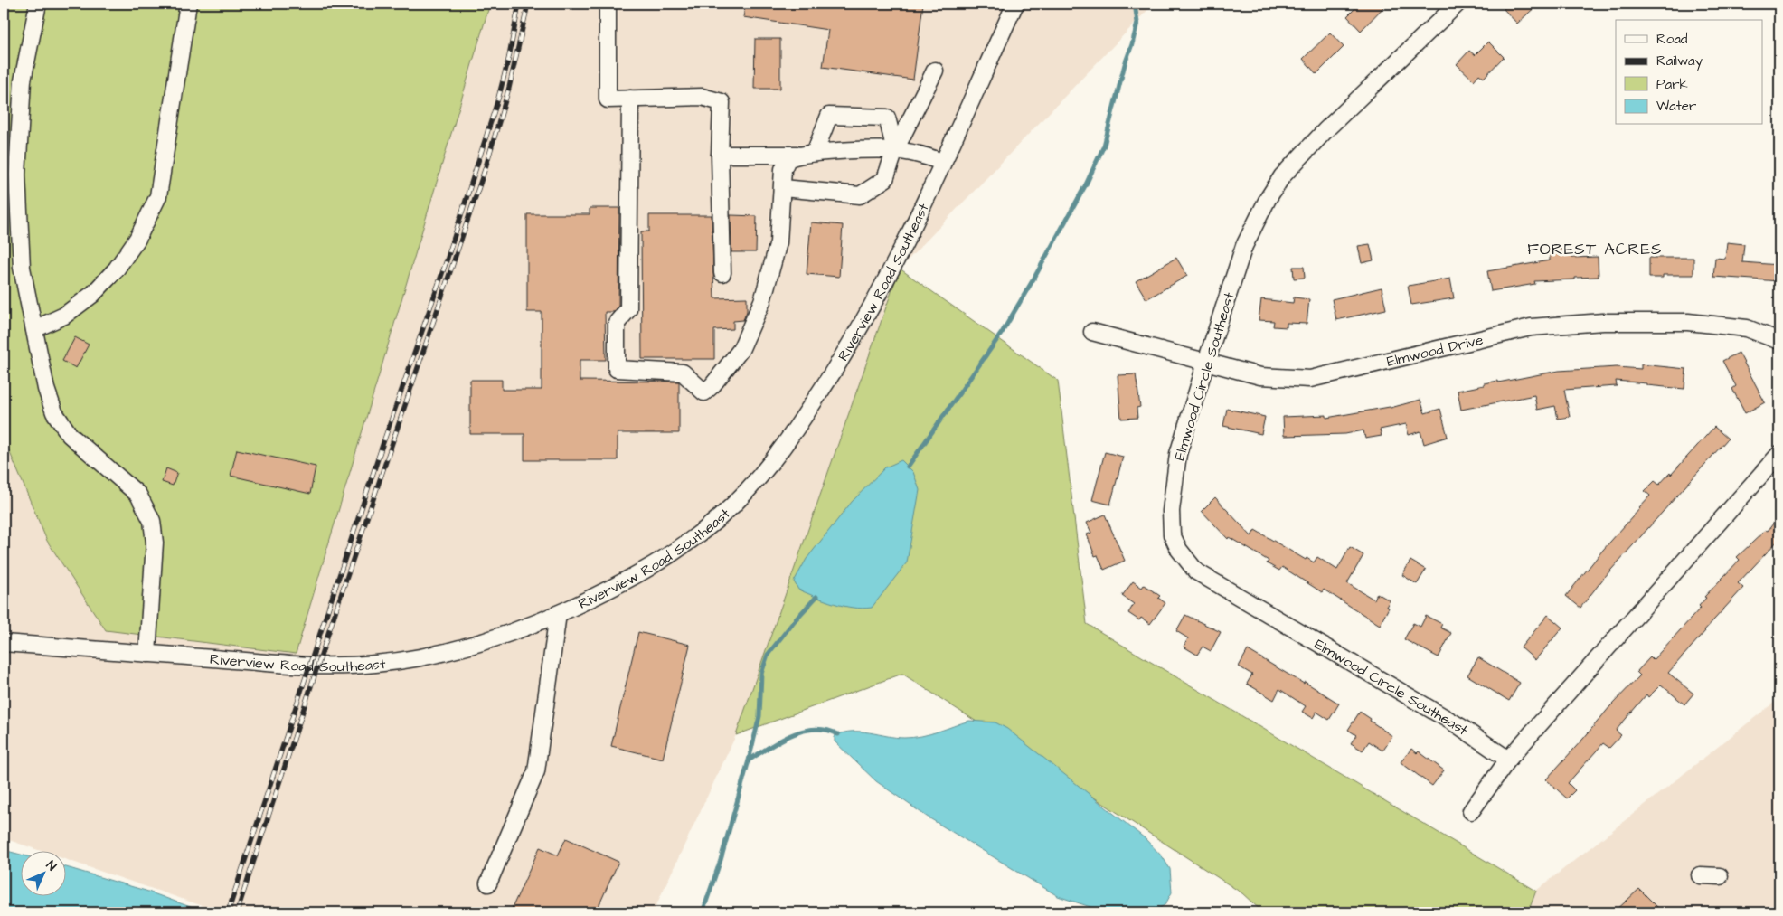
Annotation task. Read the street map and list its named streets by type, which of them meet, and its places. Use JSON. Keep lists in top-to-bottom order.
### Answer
{
  "streets": {
    "street": ["Riverview Road Southeast", "Elmwood Drive", "Elmwood Circle Southeast"]
  },
  "crossings": [
    ["Elmwood Drive", "Elmwood Circle Southeast"]
  ],
  "districts": ["FOREST ACRES"],
  "legend": [
    "Road",
    "Railway",
    "Park",
    "Water"
  ],
  "north": "top right"
}
